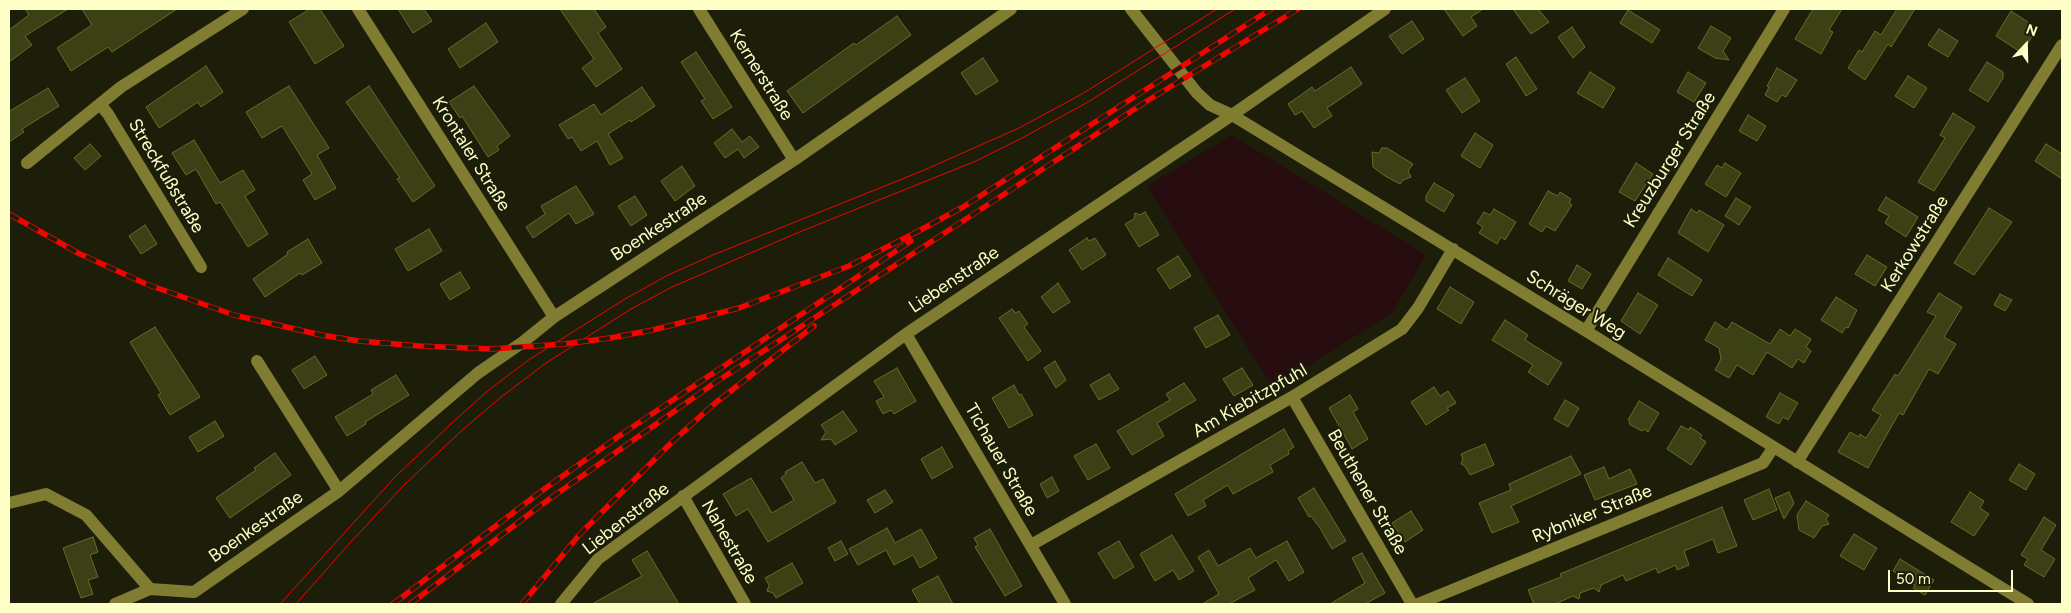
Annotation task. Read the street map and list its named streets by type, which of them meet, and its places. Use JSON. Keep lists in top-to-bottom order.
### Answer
{
  "streets": {
    "street": [
      "Kernerstraße",
      "Krontaler Straße",
      "Kreuzburger Straße",
      "Streckfußstraße",
      "Boenkestraße",
      "Kerkowstraße",
      "Liebenstraße",
      "Schräger Weg",
      "Am Kiebitzpfuhl",
      "Tichauer Straße",
      "Beuthener Straße",
      "Rybniker Straße",
      "Nahestraße"
    ]
  },
  "crossings": [
    ["Kernerstraße", "Boenkestraße"],
    ["Krontaler Straße", "Boenkestraße"],
    ["Kreuzburger Straße", "Schräger Weg"],
    ["Kerkowstraße", "Schräger Weg"],
    ["Liebenstraße", "Schräger Weg"],
    ["Liebenstraße", "Tichauer Straße"],
    ["Liebenstraße", "Nahestraße"],
    ["Schräger Weg", "Am Kiebitzpfuhl"],
    ["Schräger Weg", "Rybniker Straße"],
    ["Am Kiebitzpfuhl", "Tichauer Straße"],
    ["Am Kiebitzpfuhl", "Beuthener Straße"]
  ],
  "scale_bar": "50 m",
  "north": "top"
}
